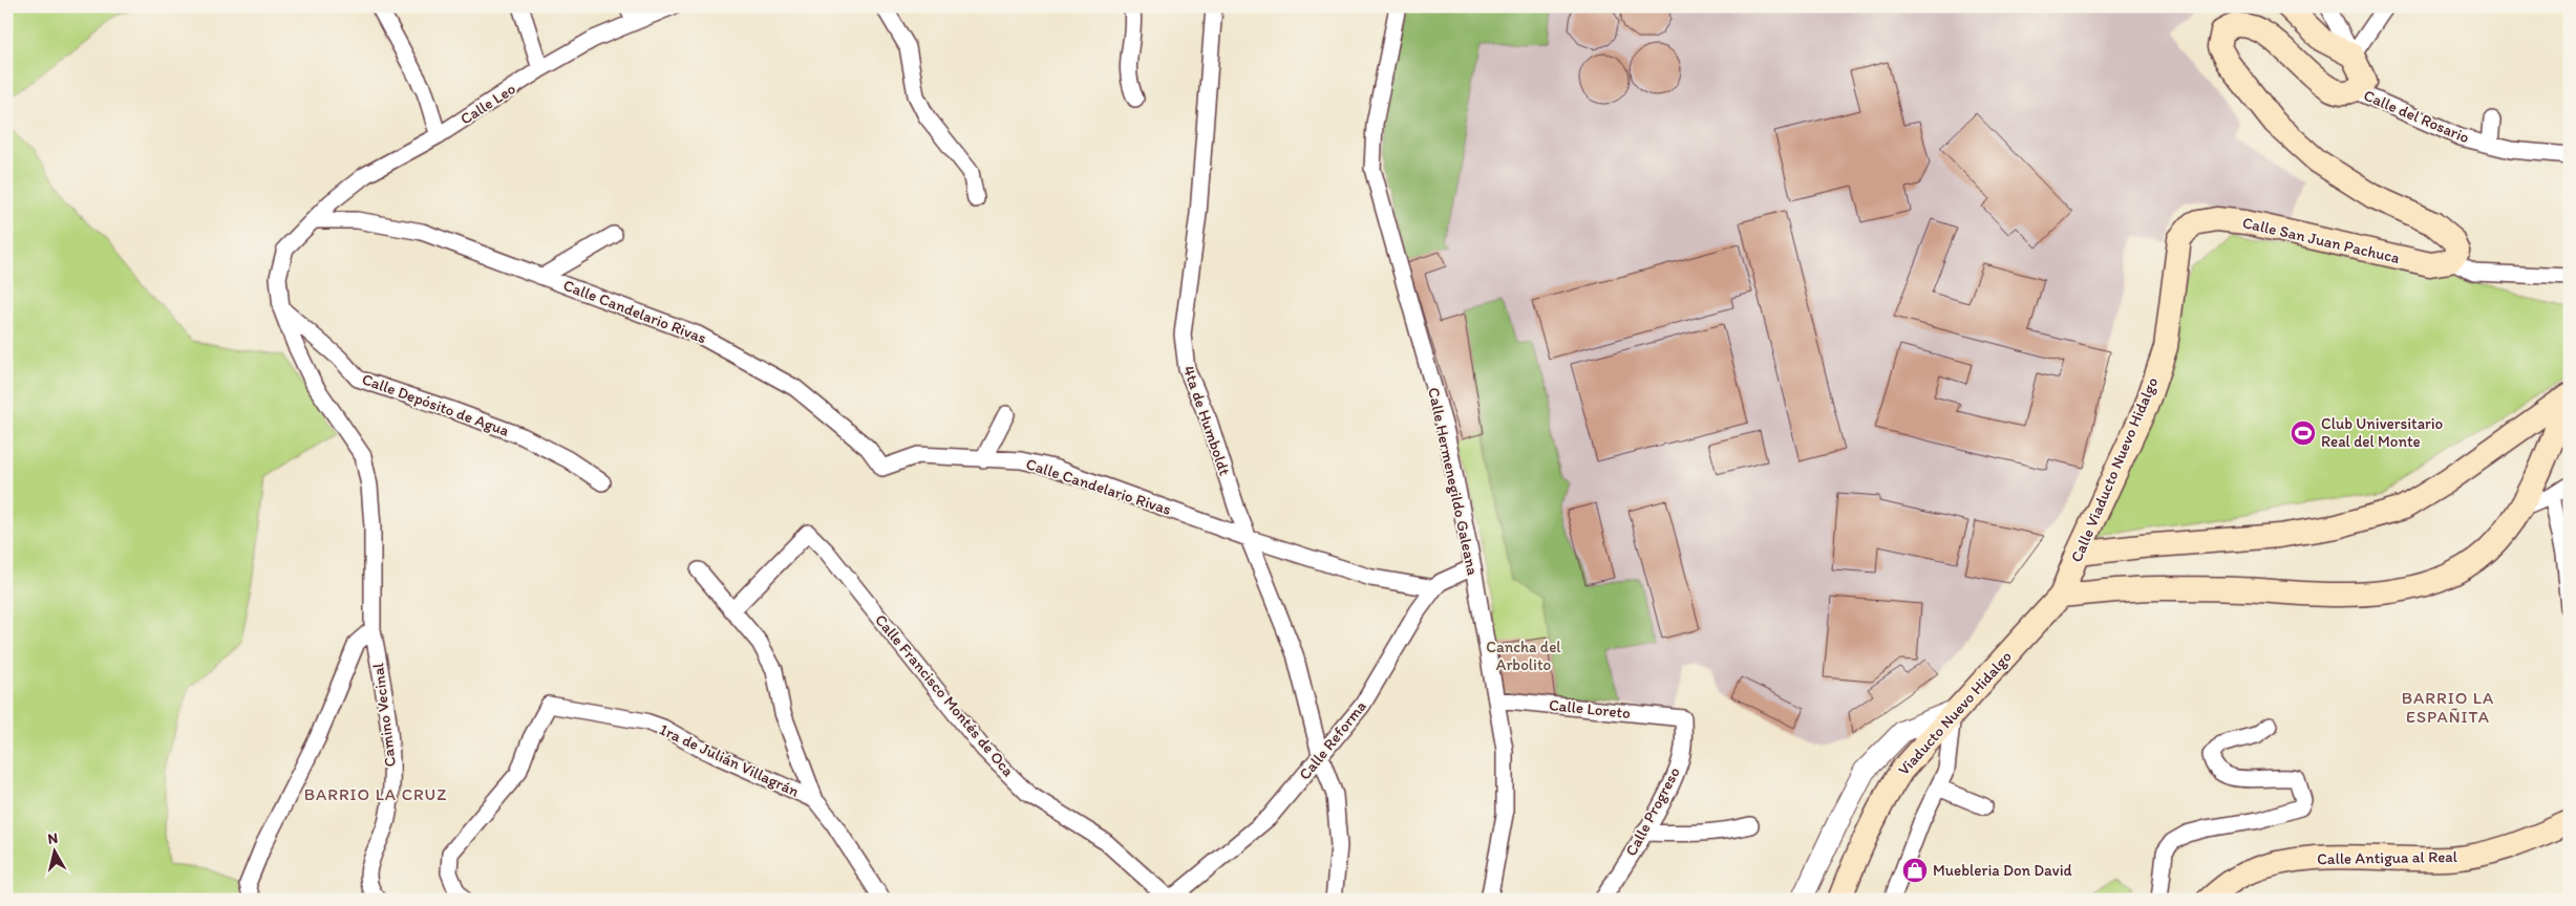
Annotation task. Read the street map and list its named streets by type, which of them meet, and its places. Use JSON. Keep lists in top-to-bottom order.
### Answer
{
  "streets": {
    "main road": [
      "Calle San Juan Pachuca",
      "Calle Viaducto Nuevo Hidalgo",
      "Viaducto Nuevo Hidalgo",
      "Calle Antigua al Real"
    ],
    "street": [
      "Calle Leo",
      "Calle del Rosario",
      "Calle Candelario Rivas",
      "Calle Depósito de Agua",
      "4ta de Humboldt",
      "Calle Hermenegildo Galeana",
      "Calle Francisco Montés de Oca",
      "Calle Loreto",
      "Camino Vecinal",
      "Calle Reforma",
      "1ra de Julián Villagrán",
      "Calle Progreso"
    ]
  },
  "crossings": [
    ["Calle Leo", "Calle Candelario Rivas"],
    ["Calle Leo", "Calle Depósito de Agua"],
    ["Calle Leo", "Camino Vecinal"],
    ["Calle San Juan Pachuca", "Calle Viaducto Nuevo Hidalgo"],
    ["Calle Candelario Rivas", "4ta de Humboldt"],
    ["Calle Candelario Rivas", "Calle Reforma"],
    ["Calle Depósito de Agua", "Camino Vecinal"],
    ["4ta de Humboldt", "Calle Reforma"],
    ["Calle Viaducto Nuevo Hidalgo", "Viaducto Nuevo Hidalgo"],
    ["Calle Hermenegildo Galeana", "Calle Loreto"],
    ["Calle Hermenegildo Galeana", "Calle Reforma"],
    ["Calle Francisco Montés de Oca", "Calle Reforma"],
    ["Calle Loreto", "Calle Progreso"]
  ],
  "districts": ["BARRIO LA ESPAÑITA", "BARRIO LA CRUZ"],
  "parks": ["Cancha del Arbolito"],
  "places": {
    "sports": ["Club Universitario Real del Monte"],
    "shop": ["Muebleria Don David"]
  },
  "north": "top"
}
